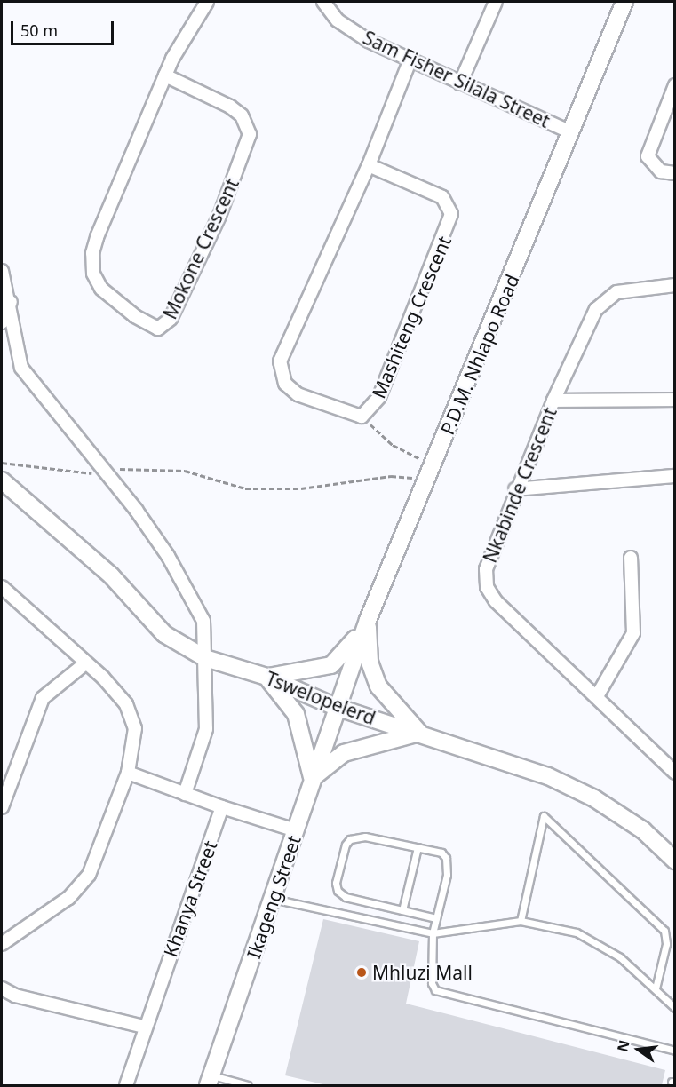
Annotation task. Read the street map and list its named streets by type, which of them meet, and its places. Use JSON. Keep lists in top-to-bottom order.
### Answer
{
  "streets": {
    "street": [
      "Sam Fisher Silala Street",
      "Mokone Crescent",
      "Mashiteng Crescent",
      "P.D.M. Nhlapo Road",
      "Nkabinde Crescent",
      "Tswelopelerd",
      "Ikageng Street",
      "Khanya Street"
    ]
  },
  "crossings": [
    ["Sam Fisher Silala Street", "Mashiteng Crescent"],
    ["Sam Fisher Silala Street", "P.D.M. Nhlapo Road"],
    ["P.D.M. Nhlapo Road", "Tswelopelerd"],
    ["P.D.M. Nhlapo Road", "Ikageng Street"],
    ["Tswelopelerd", "Ikageng Street"]
  ],
  "places": ["Mhluzi Mall"],
  "scale_bar": "50 m",
  "north": "left"
}
